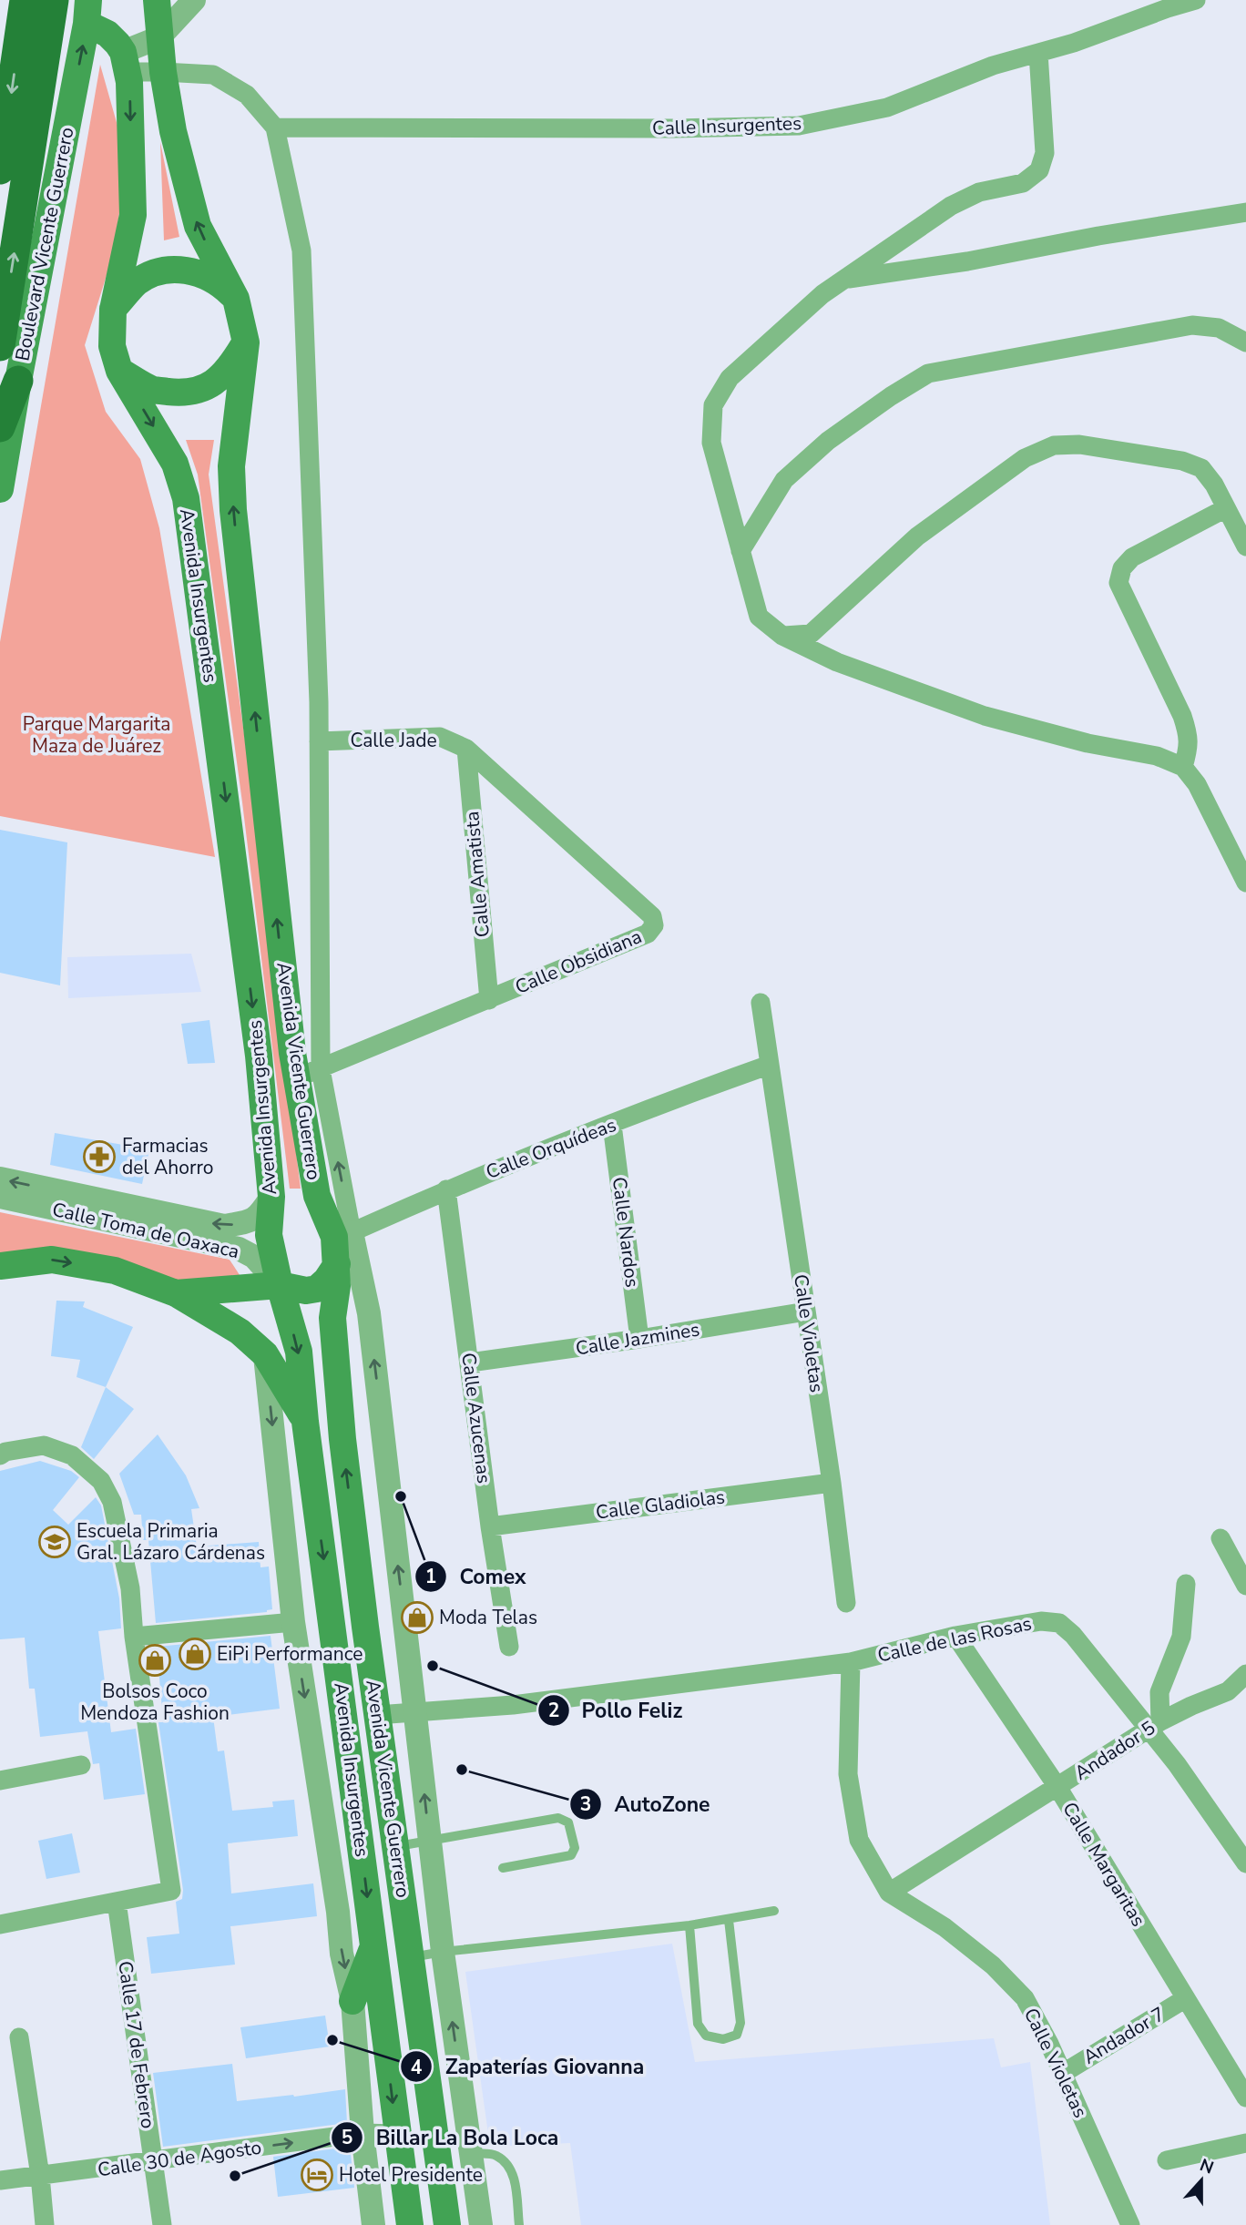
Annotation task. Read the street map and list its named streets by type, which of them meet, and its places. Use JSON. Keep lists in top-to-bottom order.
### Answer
{
  "streets": {
    "highway": ["Boulevard Vicente Guerrero"],
    "main road": ["Avenida Insurgentes", "Avenida Vicente Guerrero"],
    "street": [
      "Calle Insurgentes",
      "Calle Jade",
      "Calle Amatista",
      "Calle Obsidiana",
      "Calle Orquídeas",
      "Calle Toma de Oaxaca",
      "Calle Nardos",
      "Calle Violetas",
      "Calle Jazmines",
      "Calle Azucenas",
      "Calle Gladiolas",
      "Calle de las Rosas",
      "Andador 5",
      "Calle Margaritas",
      "Andador 7",
      "Calle 17 de Febrero",
      "Calle 30 de Agosto"
    ]
  },
  "crossings": [
    ["Avenida Insurgentes", "Avenida Vicente Guerrero"],
    ["Avenida Insurgentes", "Calle Toma de Oaxaca"],
    ["Avenida Insurgentes", "Calle 30 de Agosto"],
    ["Calle Jade", "Calle Amatista"],
    ["Calle Jade", "Calle Obsidiana"],
    ["Calle Amatista", "Calle Obsidiana"],
    ["Calle Obsidiana", "Avenida Vicente Guerrero"],
    ["Avenida Vicente Guerrero", "Calle Orquídeas"],
    ["Avenida Vicente Guerrero", "Calle de las Rosas"],
    ["Calle Orquídeas", "Calle Nardos"],
    ["Calle Orquídeas", "Calle Violetas"],
    ["Calle Orquídeas", "Calle Azucenas"],
    ["Calle Nardos", "Calle Jazmines"],
    ["Calle Violetas", "Calle Jazmines"],
    ["Calle Violetas", "Calle Gladiolas"],
    ["Calle Violetas", "Calle de las Rosas"],
    ["Calle Violetas", "Andador 5"],
    ["Calle Violetas", "Andador 7"],
    ["Calle Jazmines", "Calle Azucenas"],
    ["Calle Azucenas", "Calle Gladiolas"],
    ["Calle de las Rosas", "Andador 5"],
    ["Calle de las Rosas", "Calle Margaritas"],
    ["Andador 5", "Calle Margaritas"],
    ["Calle Margaritas", "Andador 7"],
    ["Calle 17 de Febrero", "Calle 30 de Agosto"]
  ],
  "one_way": [
    "Boulevard Vicente Guerrero",
    "Avenida Insurgentes",
    "Avenida Vicente Guerrero",
    "Calle 30 de Agosto"
  ],
  "parks": ["Parque Margarita Maza de Juárez"],
  "places": {
    "pharmacy": ["Farmacias del Ahorro"],
    "other": [
      "Comex",
      "Pollo Feliz",
      "AutoZone",
      "Zapaterías Giovanna",
      "Billar La Bola Loca"
    ],
    "school or university": ["Escuela Primaria Gral. Lázaro Cárdenas"],
    "shop": ["Moda Telas", "EiPi Performance", "Bolsos Coco Mendoza Fashion"],
    "hotel": ["Hotel Presidente"]
  },
  "north": "top"
}
